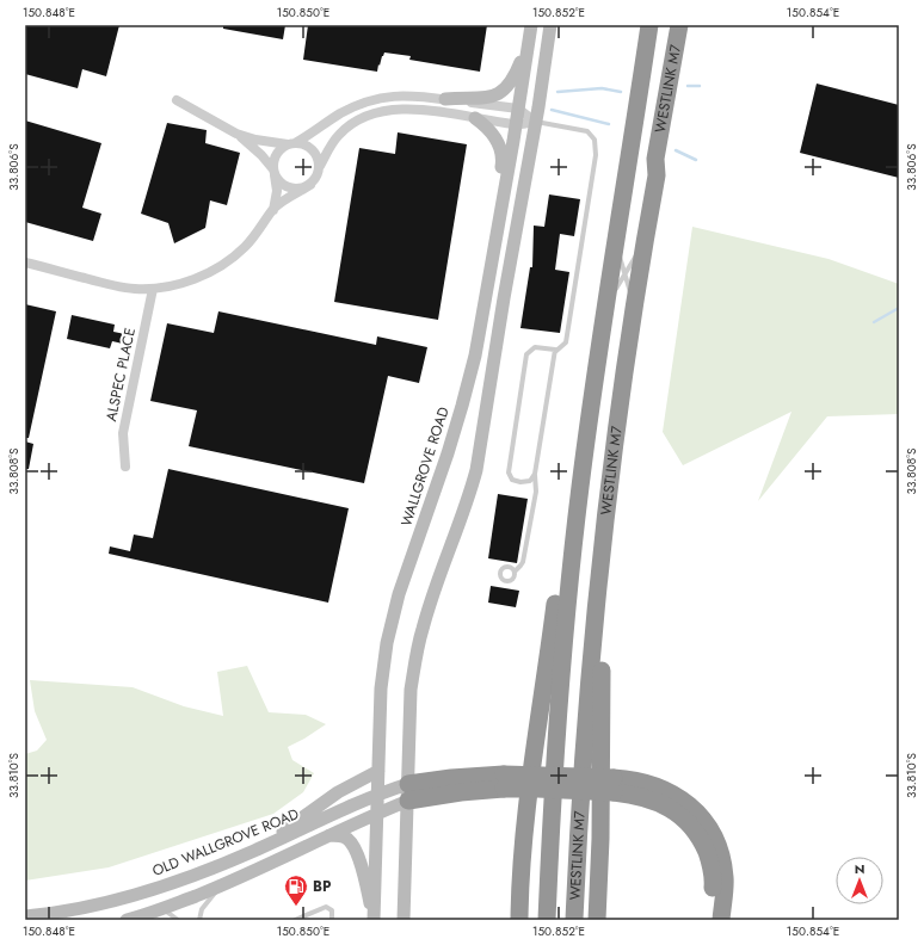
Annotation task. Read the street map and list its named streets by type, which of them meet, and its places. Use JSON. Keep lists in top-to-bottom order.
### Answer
{
  "streets": {
    "highway": ["WESTLINK M7"],
    "main road": ["WALLGROVE ROAD", "OLD WALLGROVE ROAD"],
    "street": ["ALSPEC PLACE"]
  },
  "crossings": [
    ["WALLGROVE ROAD", "OLD WALLGROVE ROAD"]
  ],
  "places": {
    "fuel station": ["BP"]
  },
  "north": "top",
  "coordinates": [
    "150.848°E",
    "150.850°E",
    "150.852°E",
    "150.854°E",
    "33.806°S",
    "33.808°S",
    "33.810°S"
  ]
}
